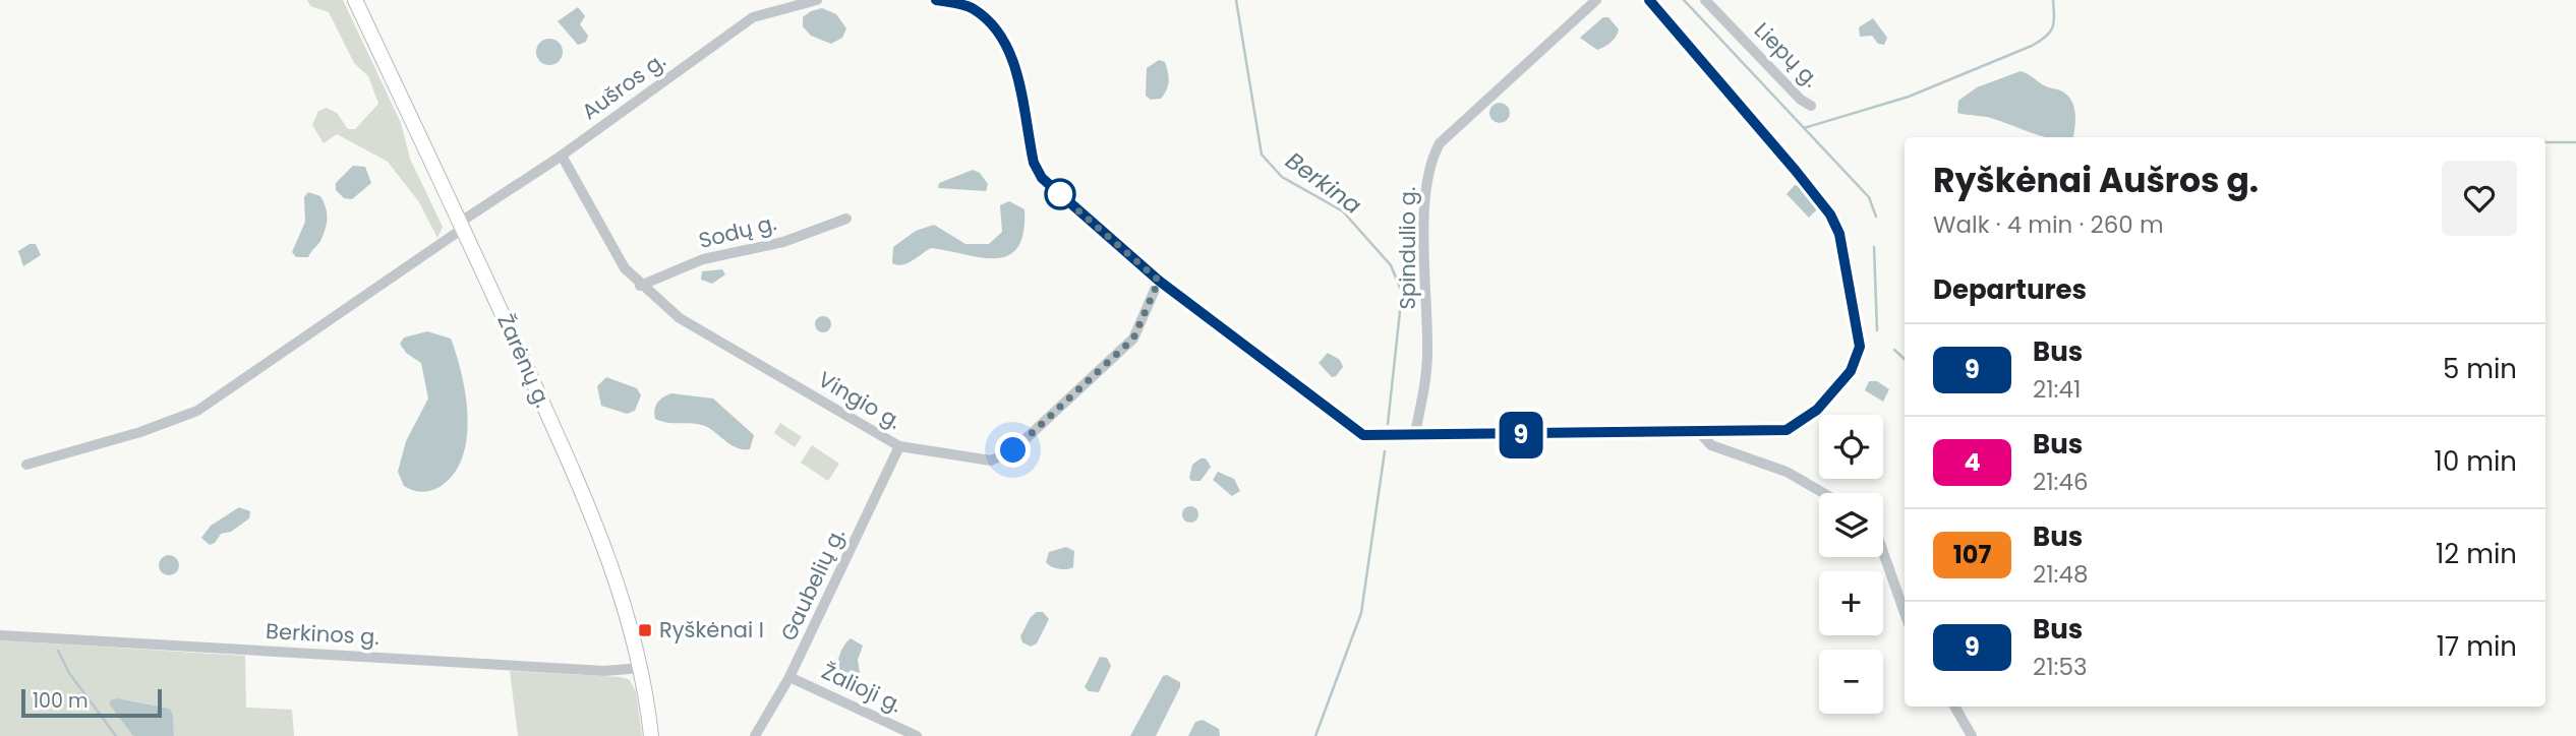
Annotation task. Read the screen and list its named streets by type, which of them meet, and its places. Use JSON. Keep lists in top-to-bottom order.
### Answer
{
  "streets": {
    "main road": ["Žarėnų g."],
    "street": [
      "Liepų g.",
      "Aušros g.",
      "Sodų g.",
      "Spindulio g.",
      "Vingio g.",
      "Gaubelių g.",
      "Berkinos g.",
      "Žalioji g."
    ]
  },
  "crossings": [
    ["Aušros g.", "Žarėnų g."],
    ["Aušros g.", "Vingio g."],
    ["Sodų g.", "Vingio g."],
    ["Žarėnų g.", "Berkinos g."],
    ["Vingio g.", "Gaubelių g."],
    ["Gaubelių g.", "Žalioji g."]
  ],
  "water": ["Berkina"],
  "places": {
    "transit": ["Ryškėnai I"]
  },
  "lines": ["bus line 9"],
  "scale_bar": "100 m",
  "page": {
    "on_map": "9",
    "heading": [
      ["Ryškėnai Aušros g.", "Walk · 4 min · 260 m"],
      "Departures"
    ],
    "list": [
      {
        "mark": "9",
        "name": "Bus",
        "note": "21:41",
        "value": "5 min"
      },
      {
        "mark": "4",
        "name": "Bus",
        "note": "21:46",
        "value": "10 min"
      },
      {
        "mark": "107",
        "name": "Bus",
        "note": "21:48",
        "value": "12 min"
      },
      {
        "mark": "9",
        "name": "Bus",
        "note": "21:53",
        "value": "17 min"
      }
    ],
    "map_buttons": ["+", "−"],
    "scale": "100 m"
  }
}
